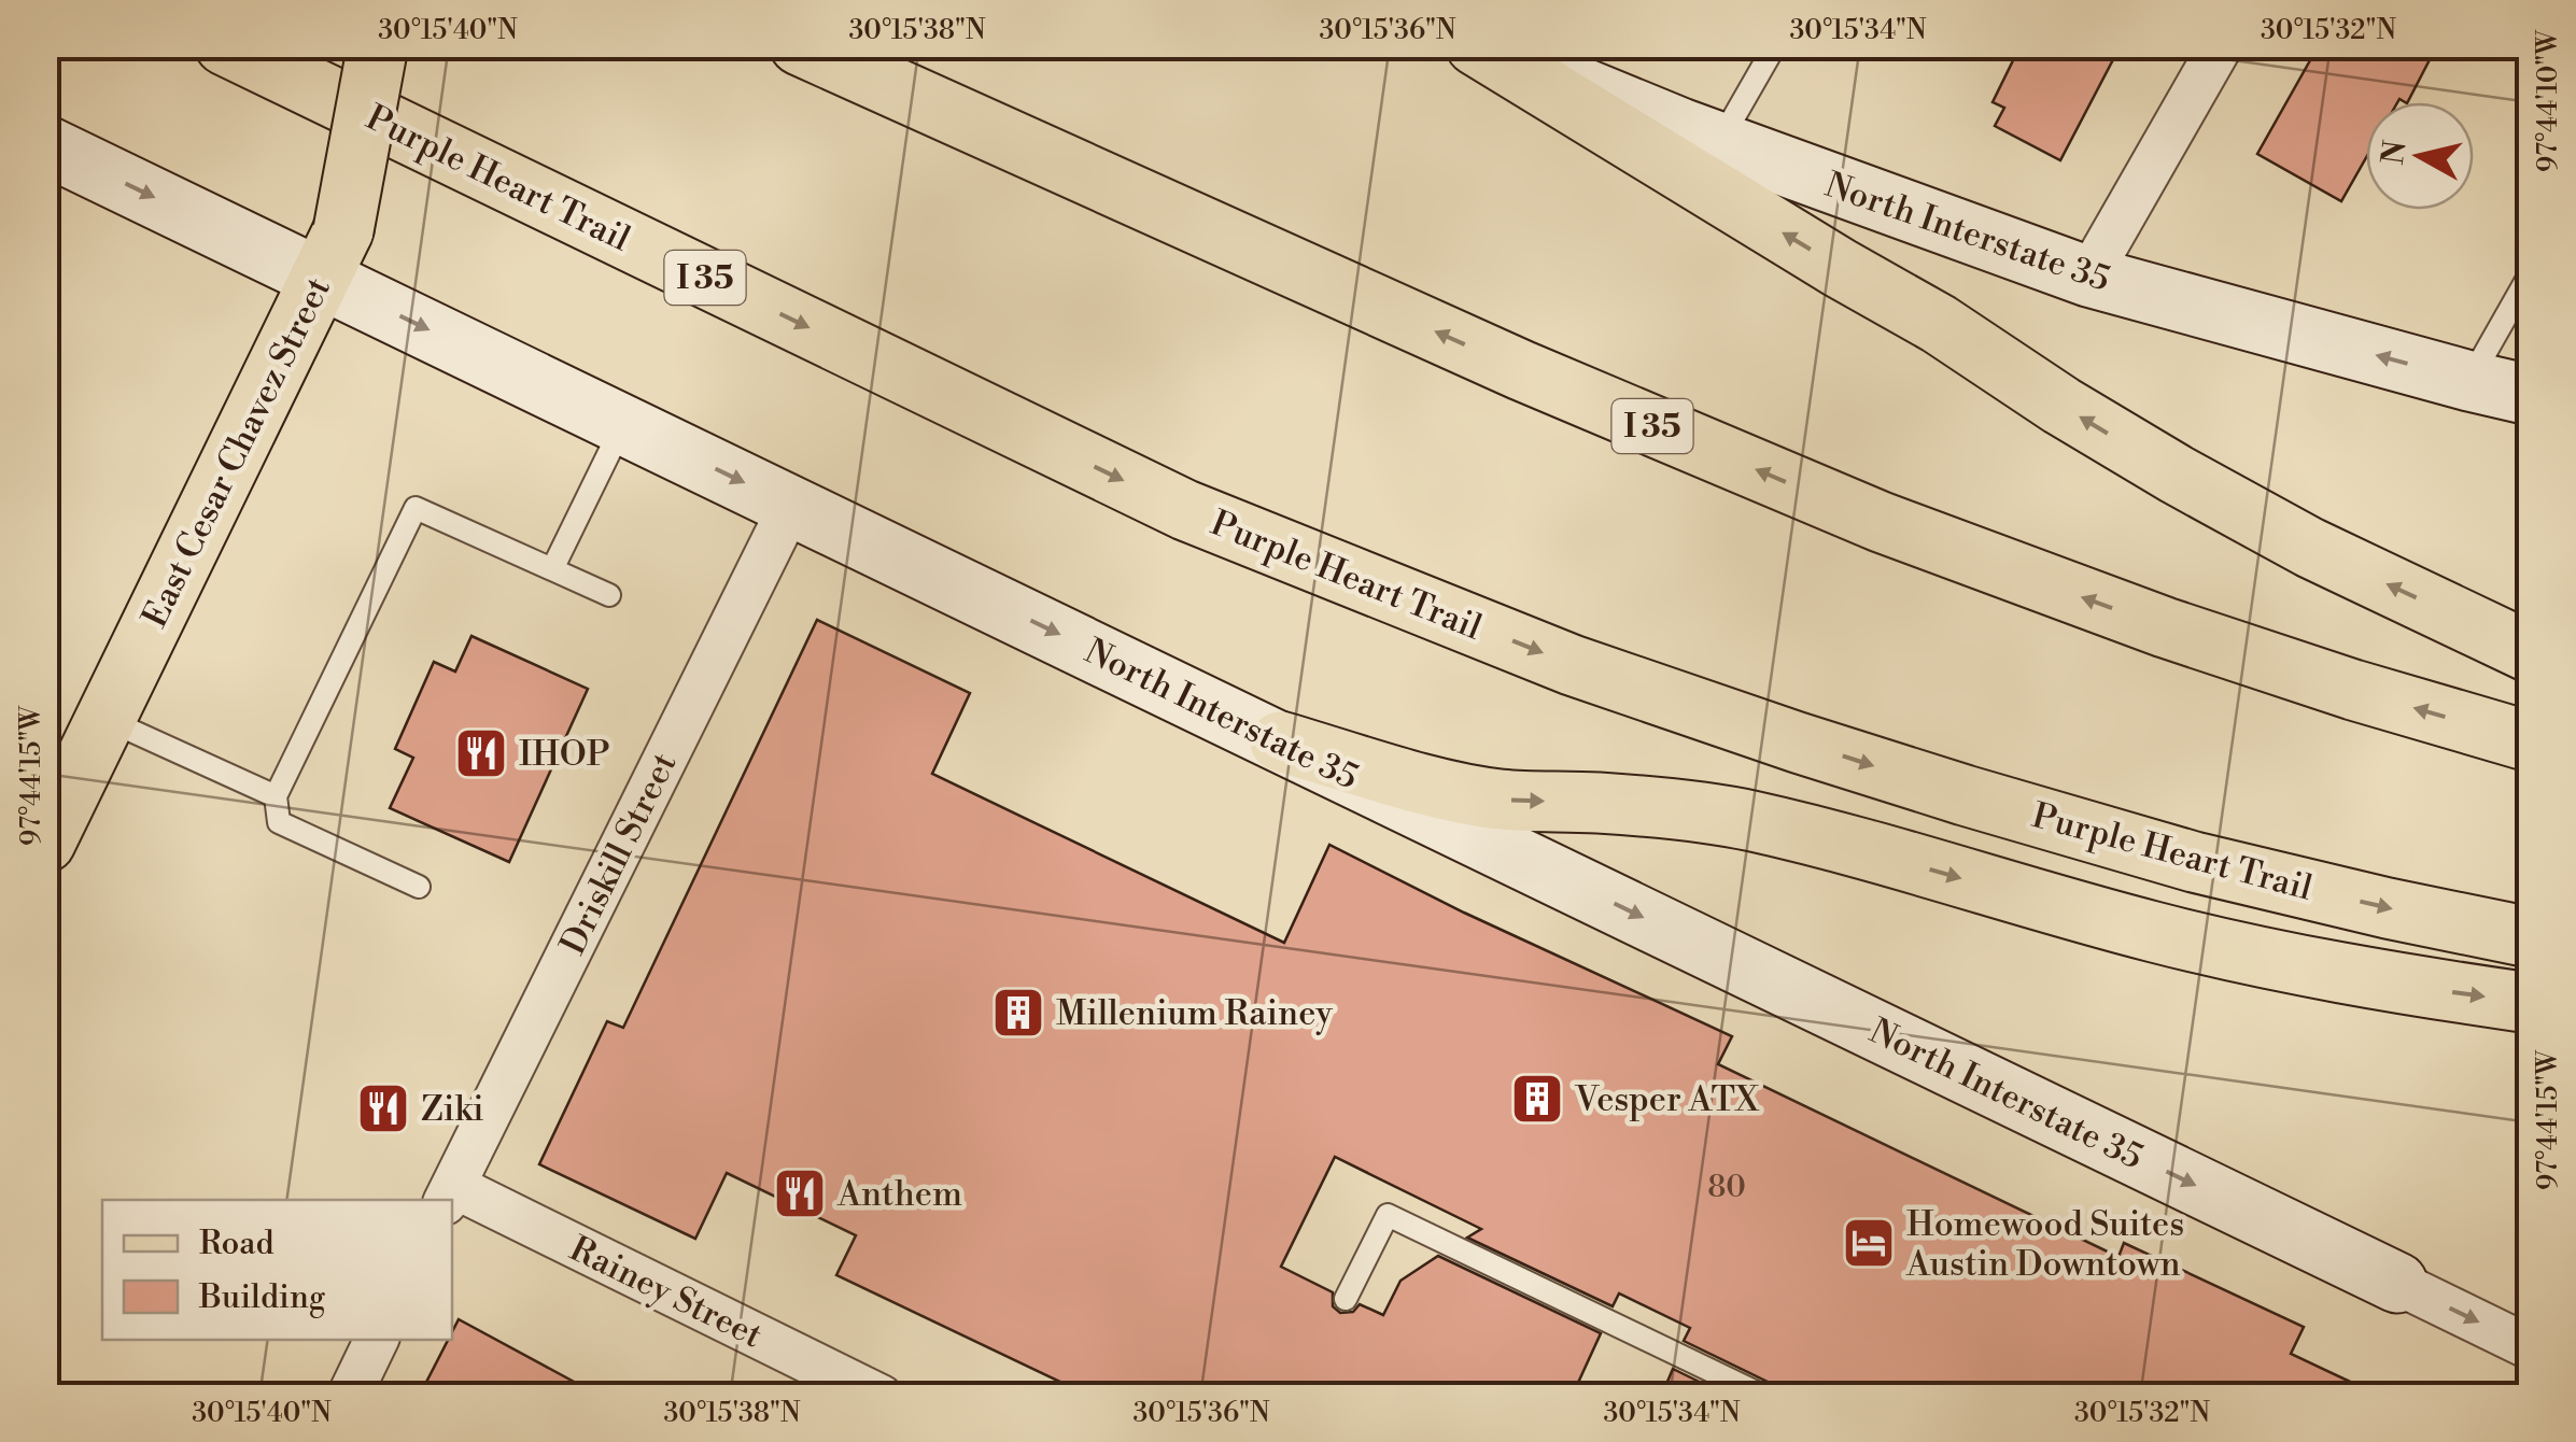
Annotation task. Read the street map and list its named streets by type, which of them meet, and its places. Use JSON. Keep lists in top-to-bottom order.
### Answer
{
  "streets": {
    "main road": [
      "Purple Heart Trail",
      "North Interstate 35",
      "I 35",
      "East Cesar Chavez Street"
    ],
    "street": ["Driskill Street", "Rainey Street"]
  },
  "crossings": [
    ["North Interstate 35", "East Cesar Chavez Street"],
    ["North Interstate 35", "Driskill Street"],
    ["Driskill Street", "Rainey Street"]
  ],
  "places": {
    "restaurant": ["IHOP", "Ziki", "Anthem"],
    "building": ["Millenium Rainey", "Vesper ATX"],
    "hotel": ["Homewood Suites Austin Downtown"]
  },
  "house_numbers": ["80"],
  "legend": ["Road", "Building"],
  "north": "left",
  "coordinates": [
    "30°15'40\"N",
    "30°15'38\"N",
    "30°15'36\"N",
    "30°15'34\"N",
    "30°15'32\"N",
    "97°44'10\"W",
    "97°44'15\"W"
  ]
}
